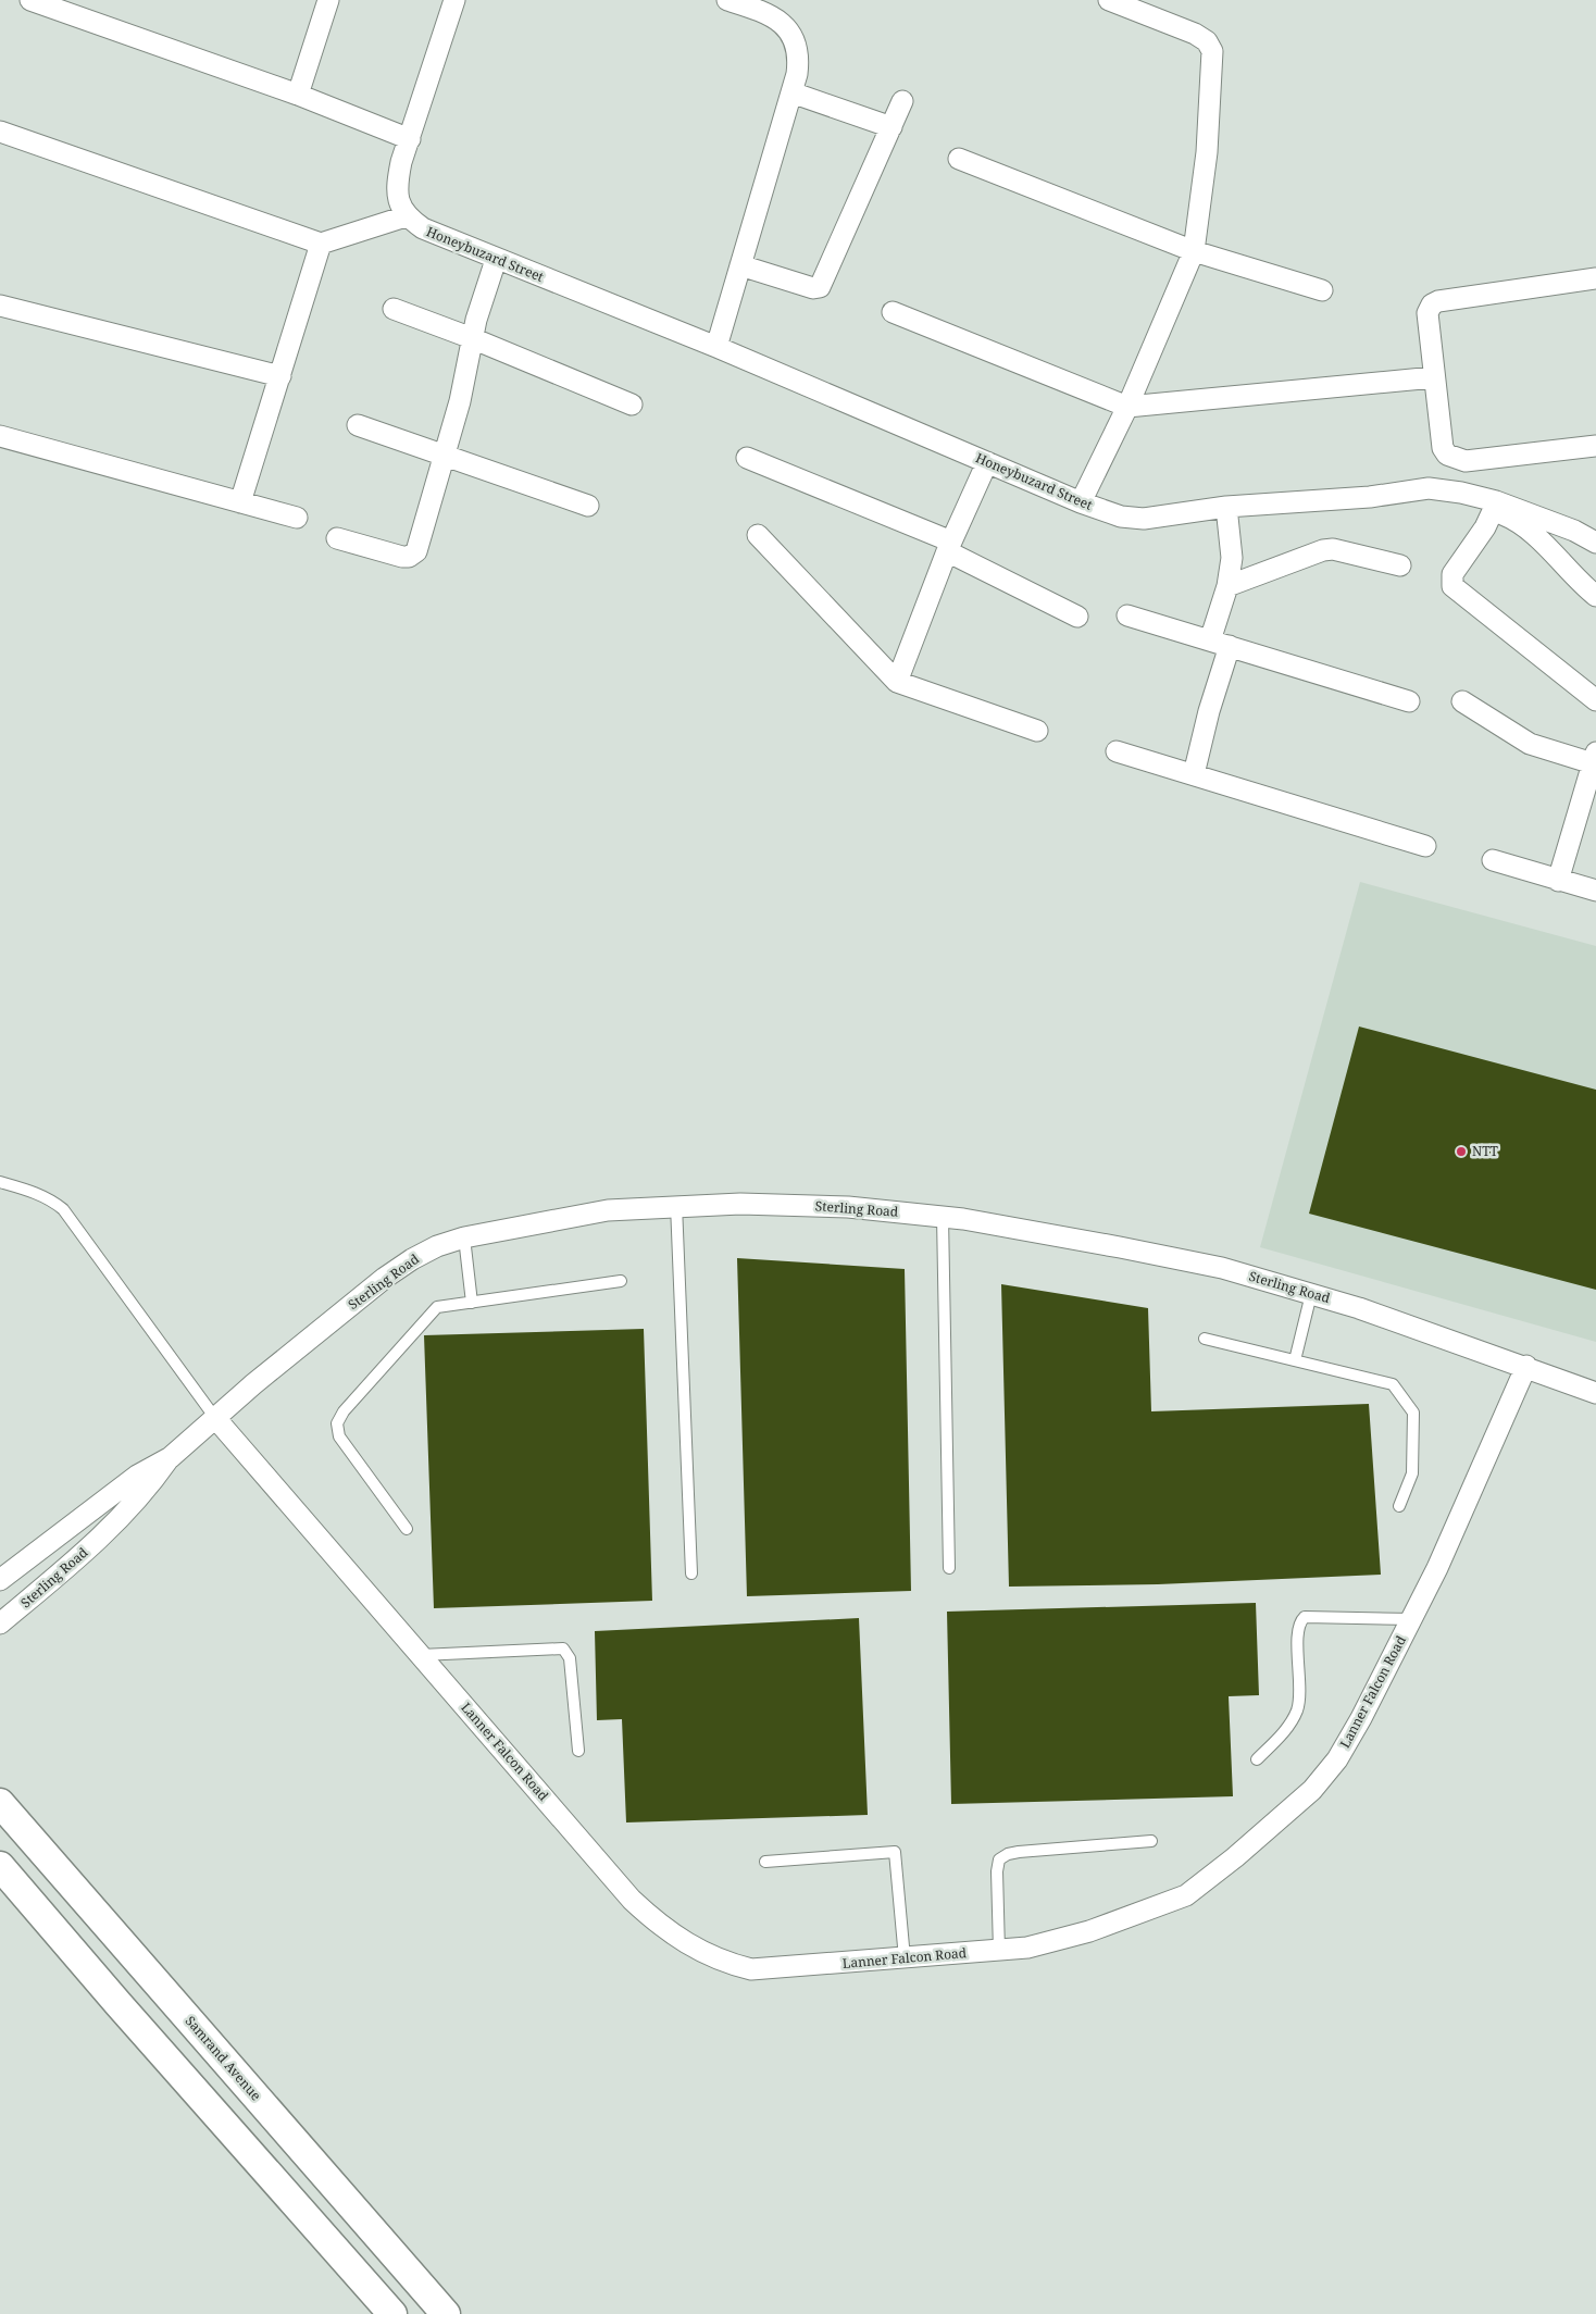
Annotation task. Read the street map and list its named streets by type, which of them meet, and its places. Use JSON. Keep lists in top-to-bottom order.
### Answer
{
  "streets": {
    "main road": ["Samrand Avenue"],
    "street": ["Honeybuzard Street", "Sterling Road", "Lanner Falcon Road"]
  },
  "crossings": [
    ["Sterling Road", "Lanner Falcon Road"]
  ],
  "places": ["NTT"]
}
